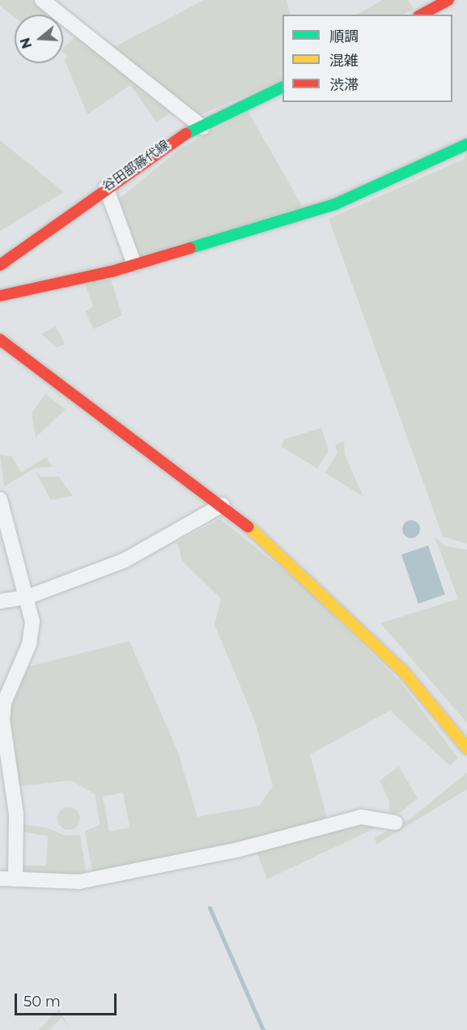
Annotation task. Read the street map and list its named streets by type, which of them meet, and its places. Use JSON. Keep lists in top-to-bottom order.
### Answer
{
  "streets": {
    "street": ["谷田部藤代線"]
  },
  "legend": ["順調", "混雑", "渋滞"],
  "scale_bar": "50 m",
  "north": "left"
}
